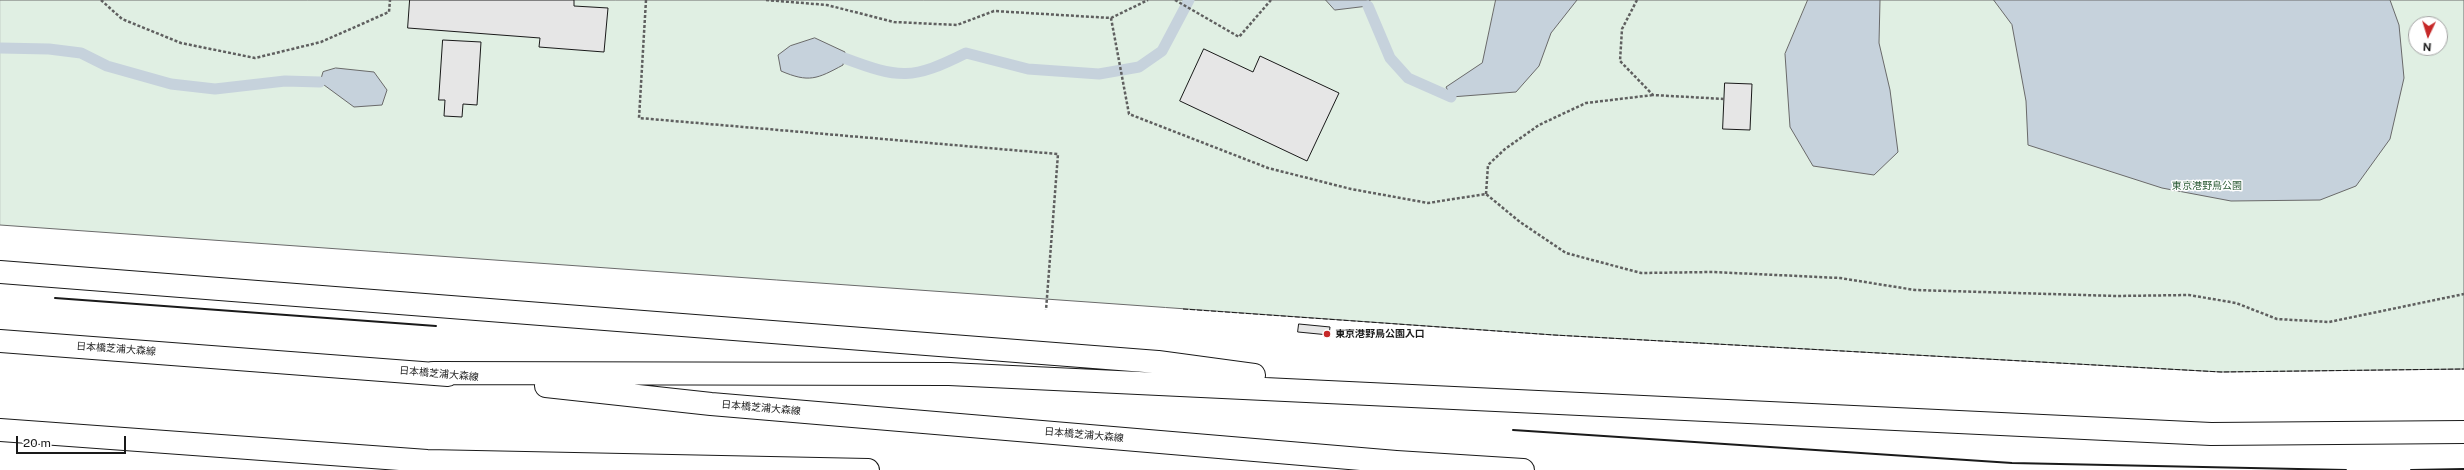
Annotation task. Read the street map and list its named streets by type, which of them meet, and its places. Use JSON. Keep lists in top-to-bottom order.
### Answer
{
  "streets": {
    "main road": ["日本橋芝浦大森線"]
  },
  "parks": ["東京港野鳥公園"],
  "places": ["東京港野鳥公園入口"],
  "scale_bar": "20 m",
  "north": "bottom"
}
